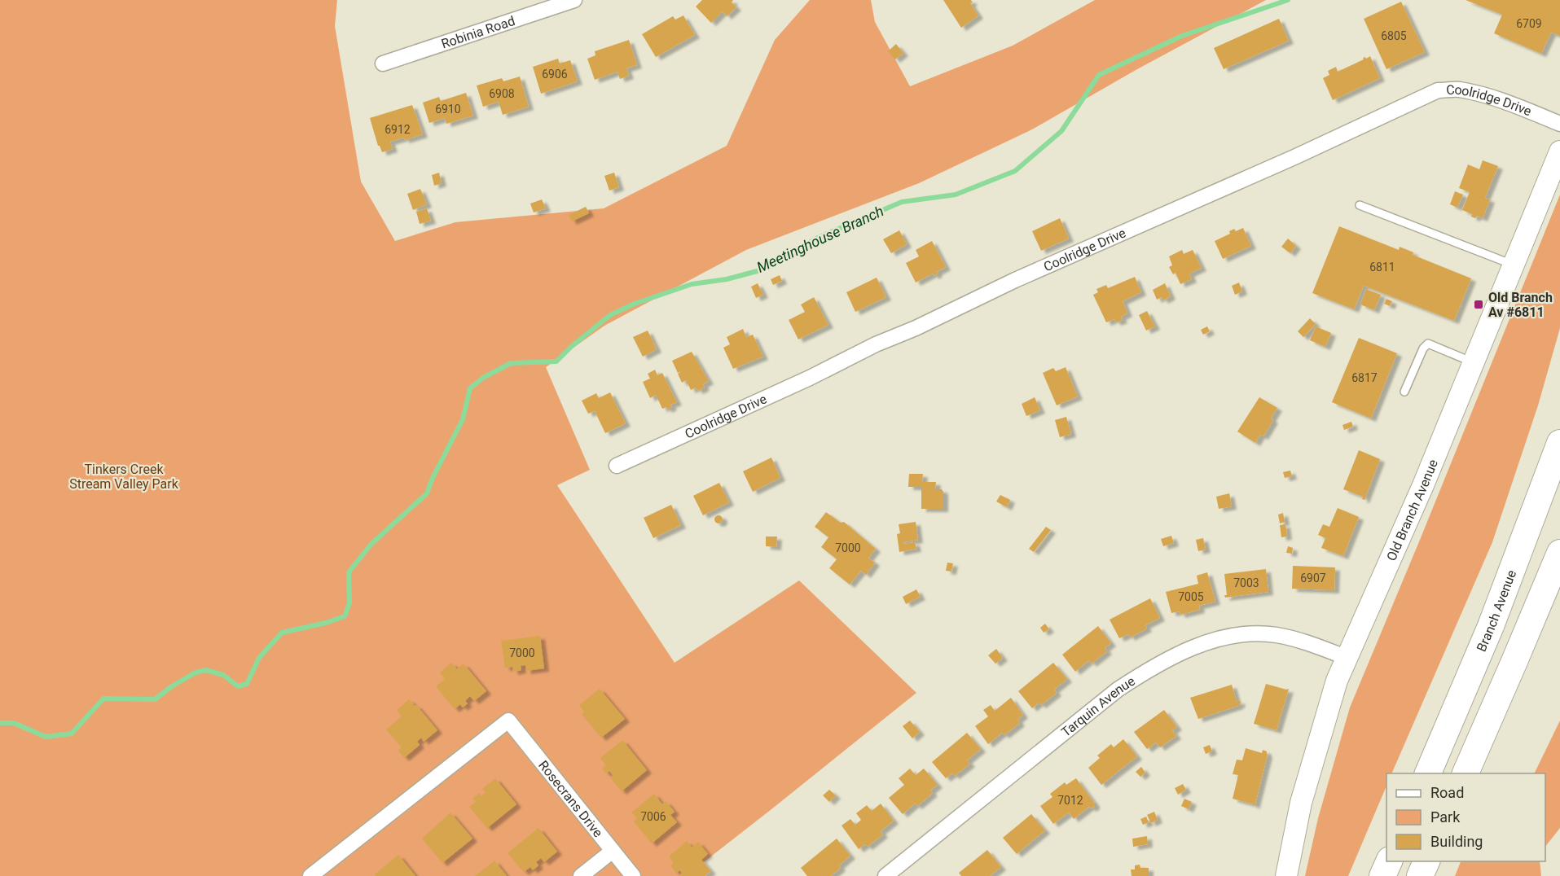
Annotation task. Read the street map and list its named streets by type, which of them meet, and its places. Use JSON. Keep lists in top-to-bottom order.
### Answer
{
  "streets": {
    "highway": ["Branch Avenue"],
    "main road": ["Old Branch Avenue"],
    "street": [
      "Robinia Road",
      "Coolridge Drive",
      "Tarquin Avenue",
      "Rosecrans Drive"
    ]
  },
  "crossings": [
    ["Old Branch Avenue", "Tarquin Avenue"]
  ],
  "water": ["Meetinghouse Branch"],
  "parks": ["Tinkers Creek Stream Valley Park"],
  "places": {
    "transit": ["Old Branch Av #6811"]
  },
  "house_numbers": [
    "6709",
    "6805",
    "6906",
    "6908",
    "6910",
    "6912",
    "6811",
    "6817",
    "7000",
    "6907",
    "7003",
    "7005",
    "7000",
    "7012",
    "7006"
  ],
  "legend": ["Road", "Park", "Building"]
}
